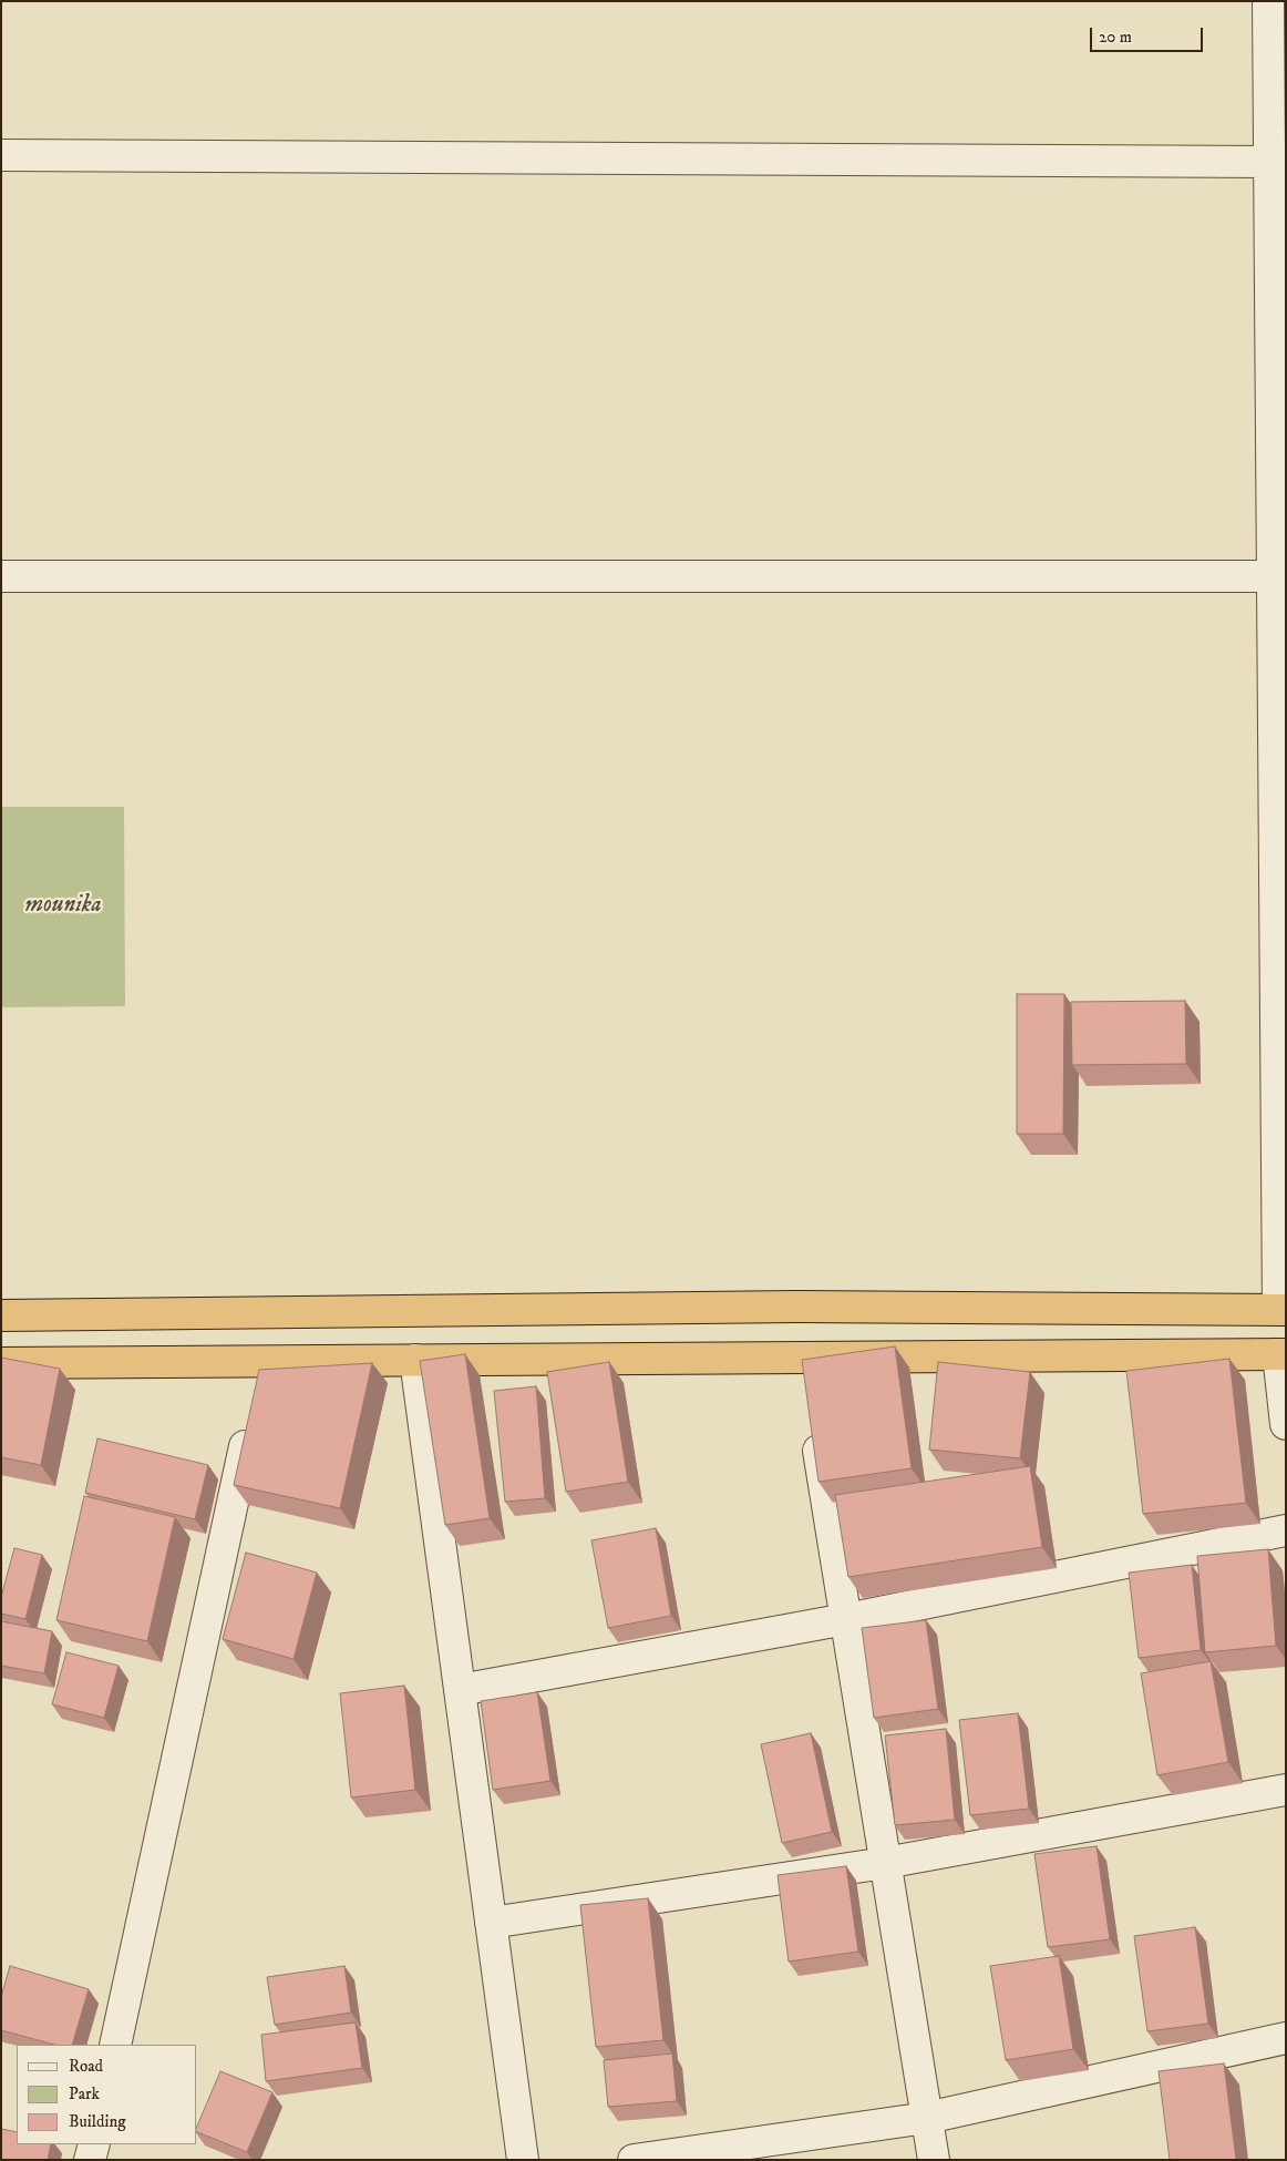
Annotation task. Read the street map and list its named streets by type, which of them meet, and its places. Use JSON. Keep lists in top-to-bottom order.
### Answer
{
  "parks": ["mounika"],
  "legend": ["Road", "Park", "Building"],
  "scale_bar": "20 m"
}
